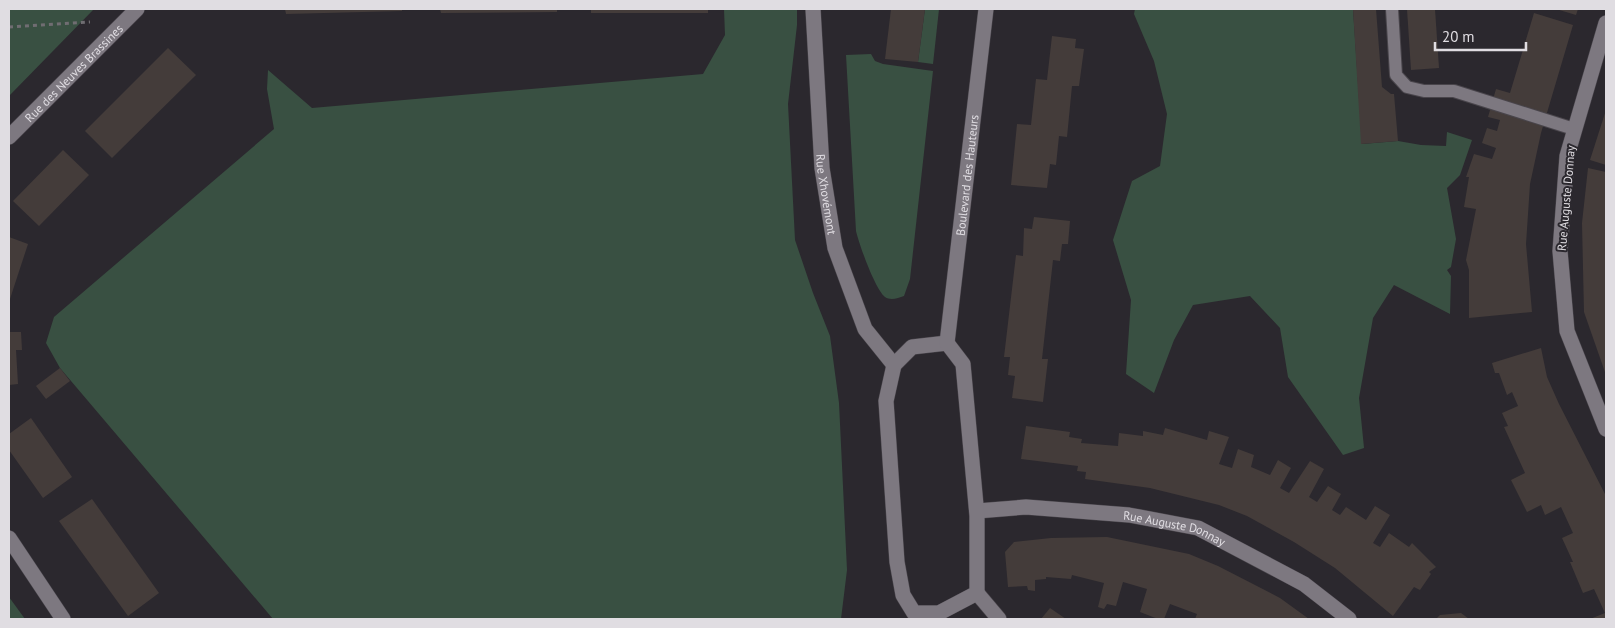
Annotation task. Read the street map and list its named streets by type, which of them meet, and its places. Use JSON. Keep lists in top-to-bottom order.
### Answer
{
  "streets": {
    "street": [
      "Rue des Neuves Brassines",
      "Boulevard des Hauteurs",
      "Rue Xhovémont",
      "Rue Auguste Donnay"
    ]
  },
  "scale_bar": "20 m"
}
